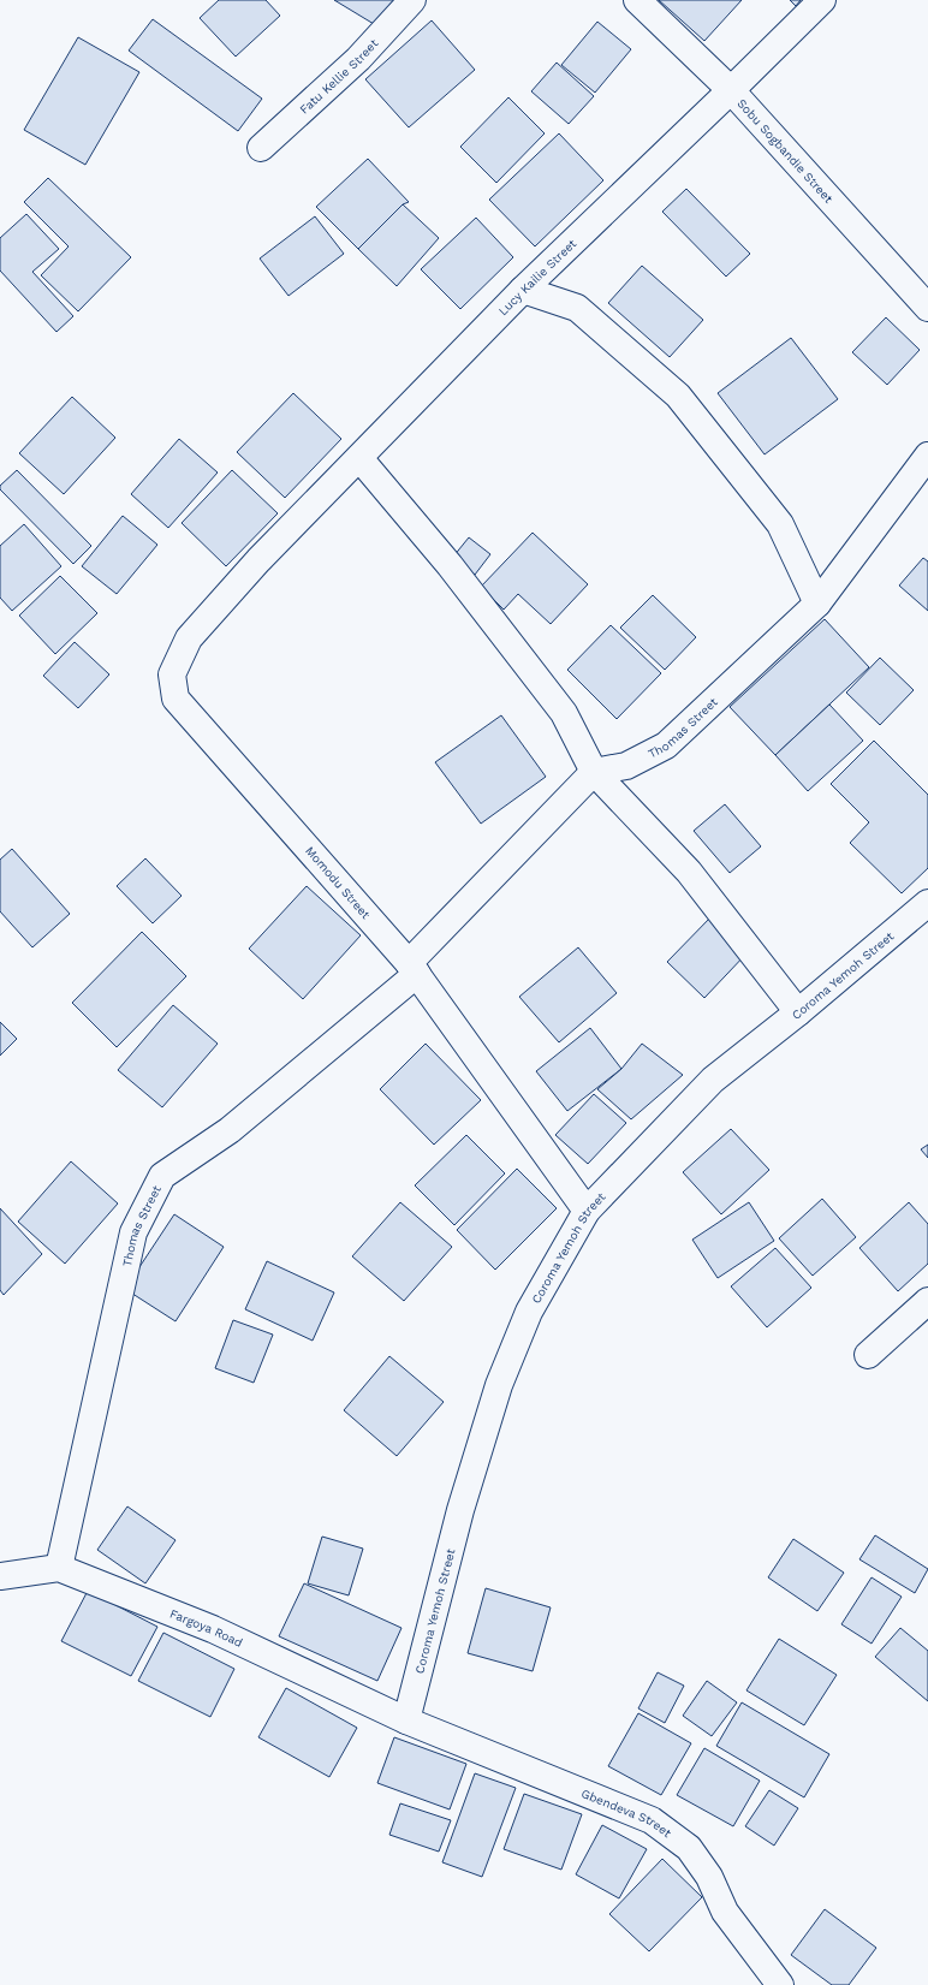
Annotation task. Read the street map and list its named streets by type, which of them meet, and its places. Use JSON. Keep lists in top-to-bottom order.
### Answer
{
  "streets": {
    "street": [
      "Fatu Kellie Street",
      "Sobu Sogbandie Street",
      "Lucy Kailie Street",
      "Thomas Street",
      "Momodu Street",
      "Coroma Yemoh Street",
      "Fargoya Road",
      "Gbendeva Street"
    ]
  },
  "crossings": [
    ["Sobu Sogbandie Street", "Lucy Kailie Street"],
    ["Lucy Kailie Street", "Momodu Street"],
    ["Thomas Street", "Momodu Street"],
    ["Thomas Street", "Fargoya Road"],
    ["Momodu Street", "Coroma Yemoh Street"],
    ["Coroma Yemoh Street", "Fargoya Road"],
    ["Coroma Yemoh Street", "Gbendeva Street"],
    ["Fargoya Road", "Gbendeva Street"]
  ]
}
